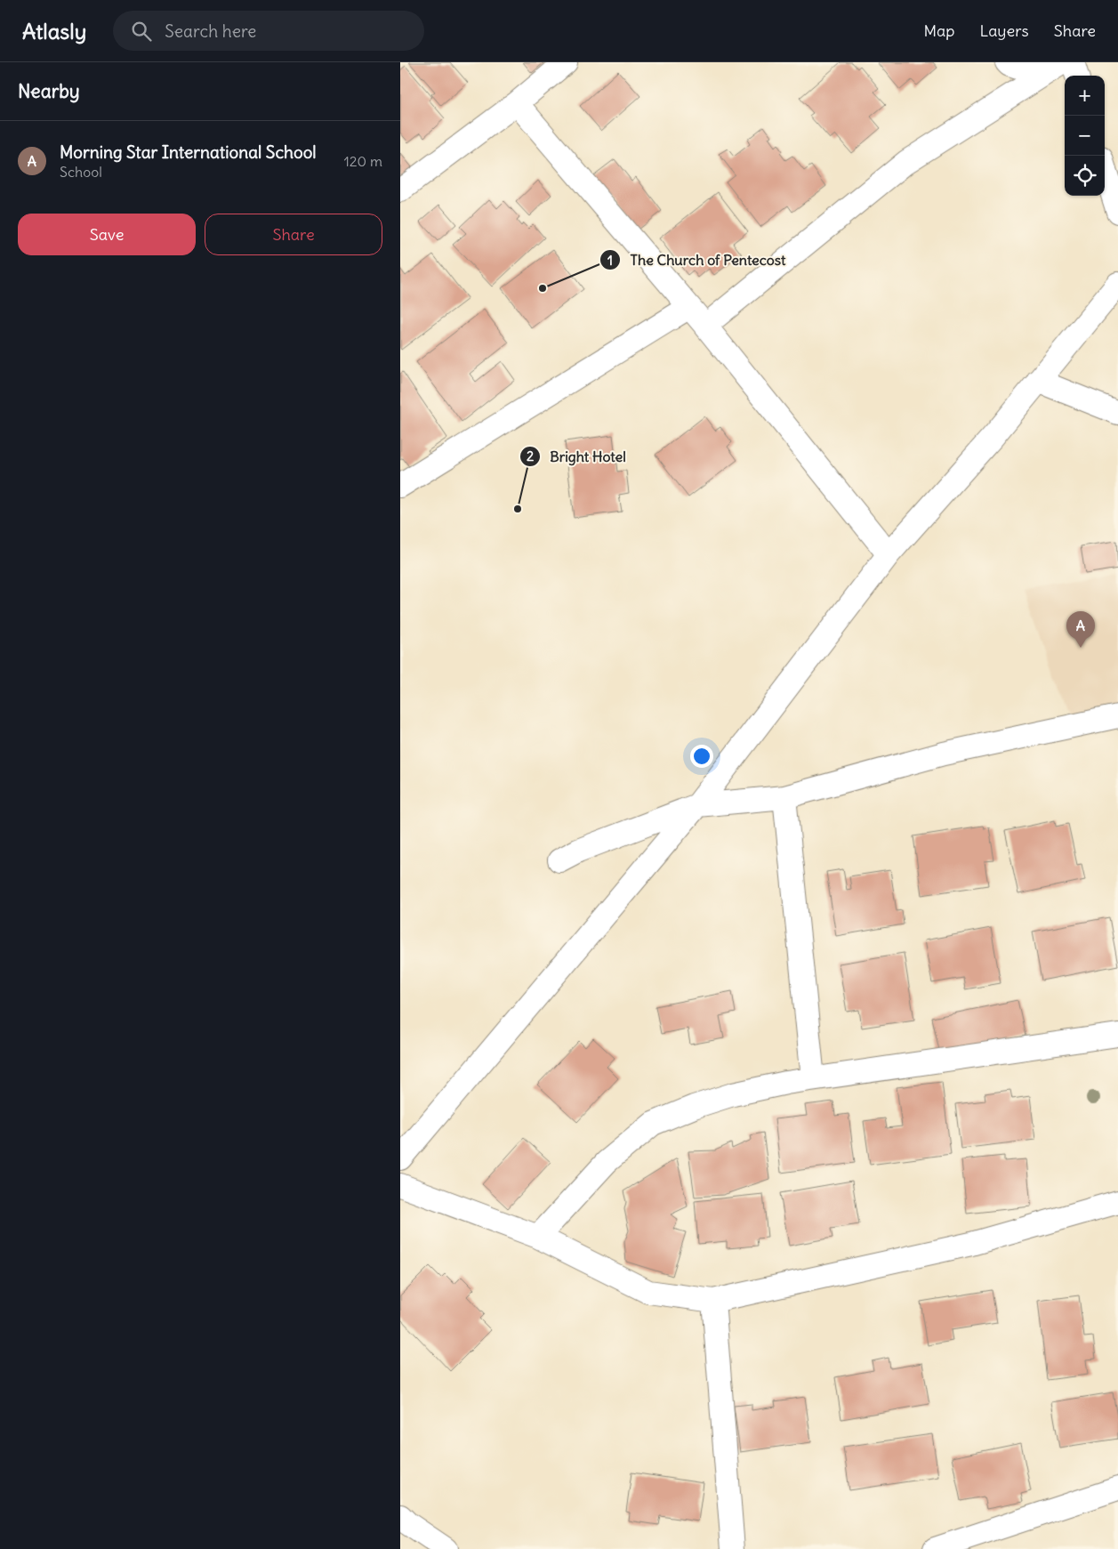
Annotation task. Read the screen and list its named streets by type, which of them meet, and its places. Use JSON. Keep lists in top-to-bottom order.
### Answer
{
  "places": ["The Church of Pentecost", "Bright Hotel"],
  "page": {
    "header": "Atlasly",
    "search": "Search here",
    "nav": ["Map", "Layers", "Share"],
    "heading": "Nearby",
    "map_buttons": ["+", "−"],
    "list": [
      {
        "mark": "A",
        "name": "Morning Star International School",
        "note": "School",
        "value": "120 m"
      }
    ],
    "buttons": ["Save", "Share"],
    "pins": "A"
  }
}
